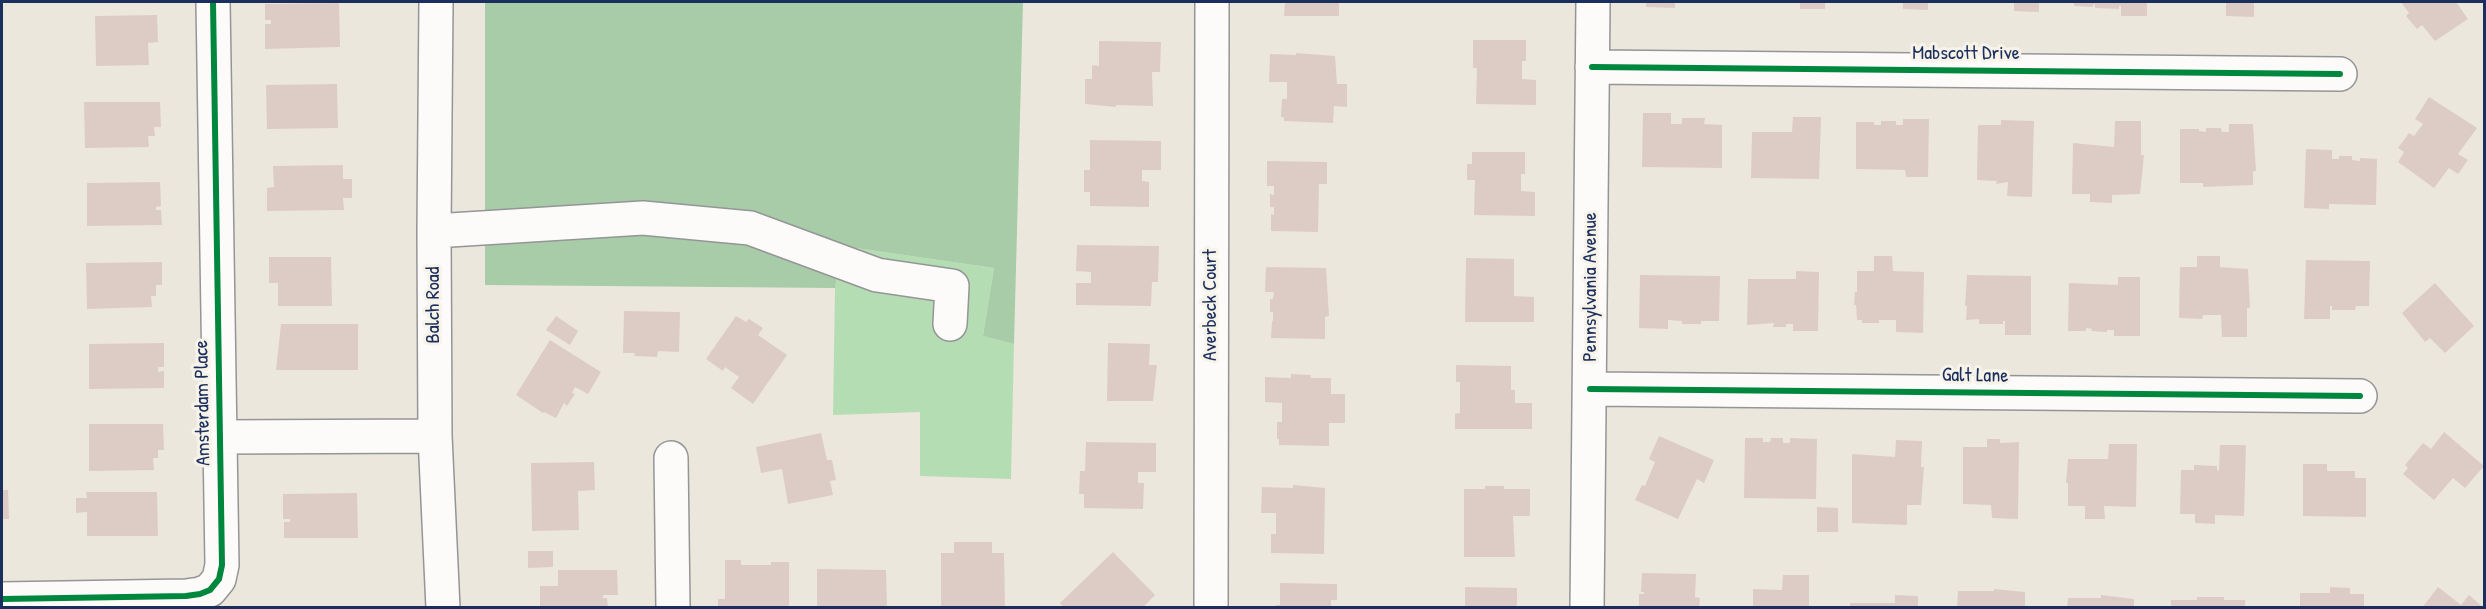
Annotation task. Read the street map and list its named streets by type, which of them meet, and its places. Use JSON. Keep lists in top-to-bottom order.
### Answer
{
  "streets": {
    "street": [
      "Mabscott Drive",
      "Pennsylvania Avenue",
      "Balch Road",
      "Averbeck Court",
      "Galt Lane",
      "Amsterdam Place"
    ]
  },
  "crossings": [
    ["Mabscott Drive", "Pennsylvania Avenue"],
    ["Pennsylvania Avenue", "Galt Lane"]
  ]
}
